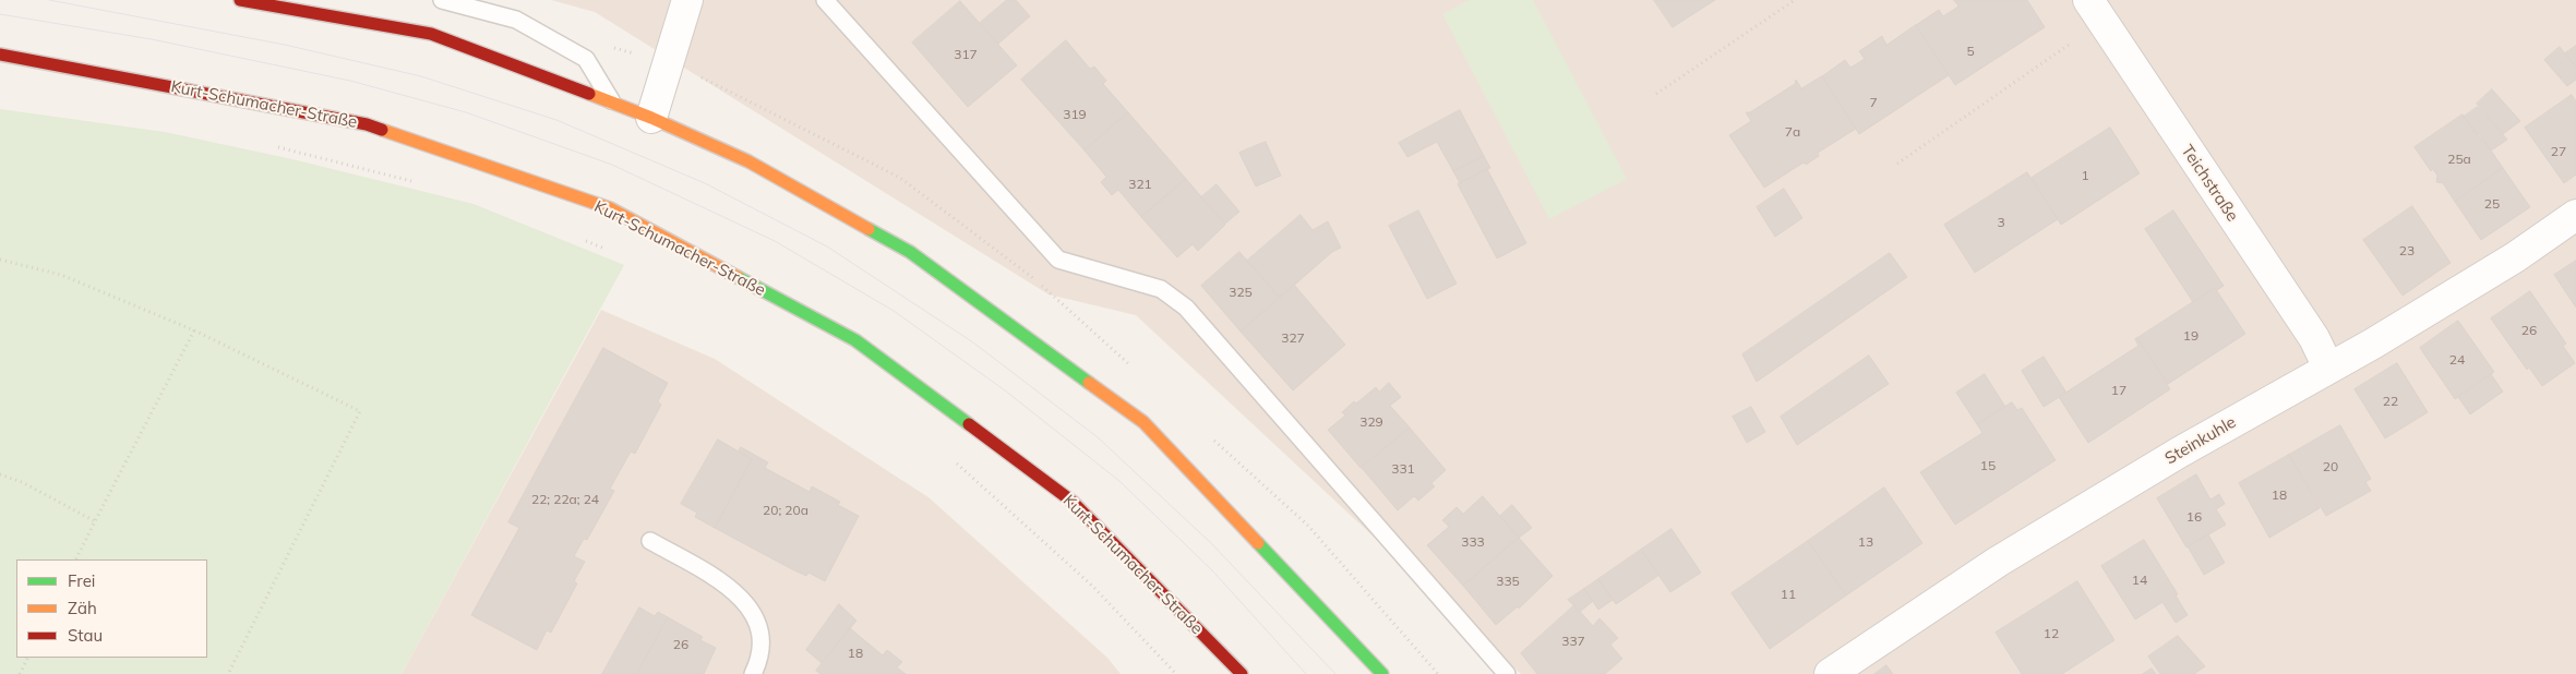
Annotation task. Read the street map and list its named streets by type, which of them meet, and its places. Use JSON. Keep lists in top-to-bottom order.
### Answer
{
  "streets": {
    "main road": ["Kurt-Schumacher-Straße"],
    "street": ["Teichstraße", "Steinkuhle"]
  },
  "crossings": [
    ["Teichstraße", "Steinkuhle"]
  ],
  "house_numbers": [
    "5",
    "317",
    "7",
    "319",
    "7a",
    "27",
    "25a",
    "1",
    "321",
    "25",
    "3",
    "23",
    "325",
    "26",
    "19",
    "327",
    "24",
    "17",
    "22",
    "329",
    "15",
    "20",
    "331",
    "18",
    "22; 22a; 24",
    "20; 20a",
    "16",
    "333",
    "13",
    "14",
    "335",
    "11",
    "12",
    "337",
    "26",
    "18"
  ],
  "legend": ["Frei", "Zäh", "Stau"]
}
